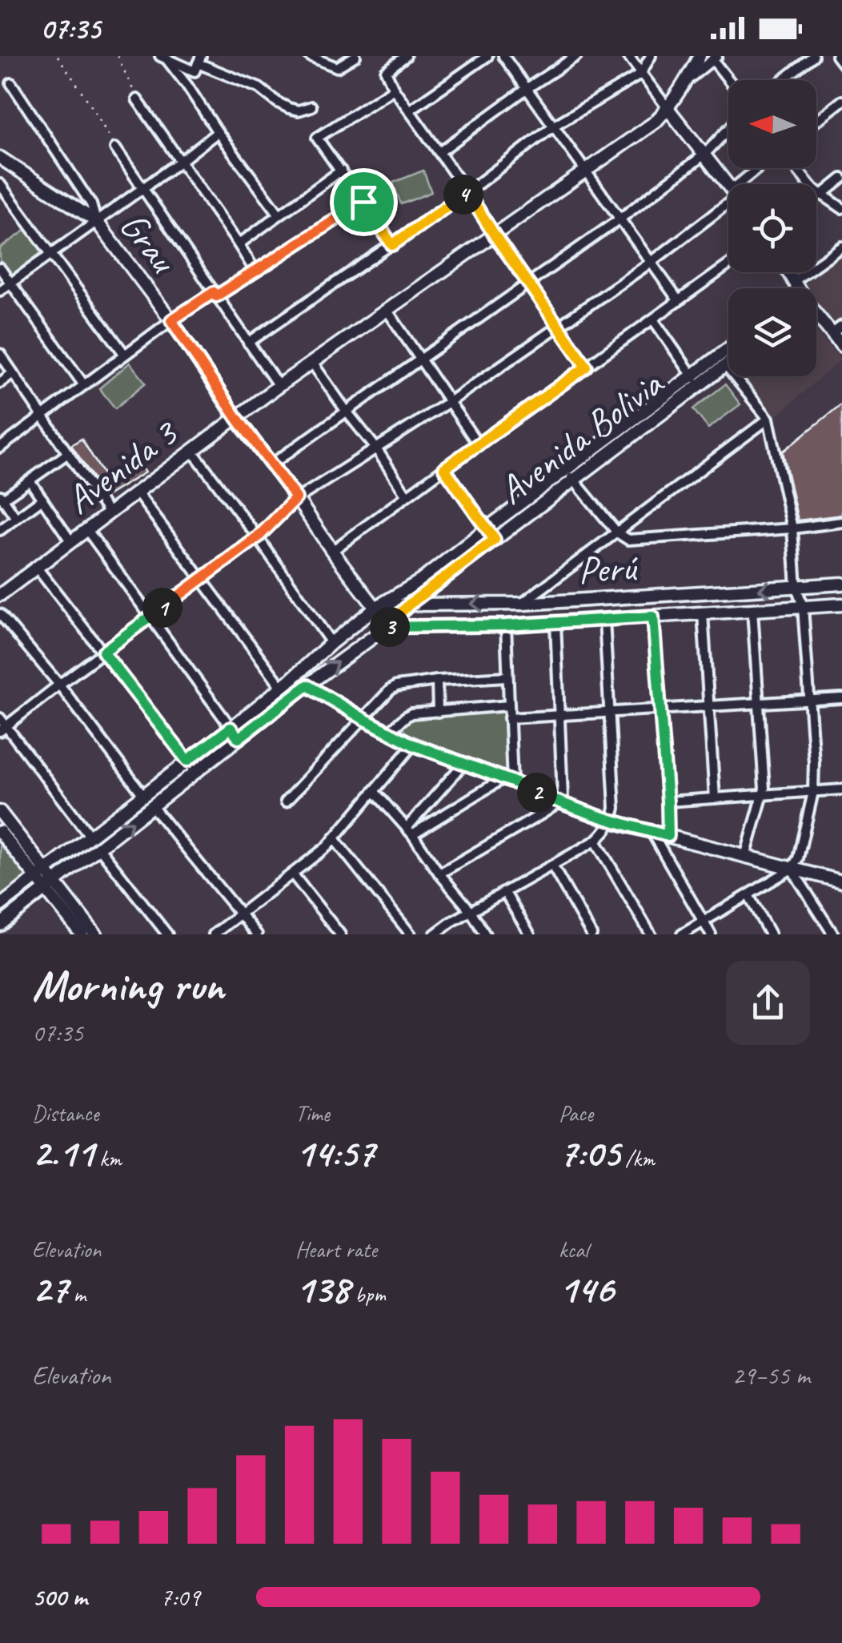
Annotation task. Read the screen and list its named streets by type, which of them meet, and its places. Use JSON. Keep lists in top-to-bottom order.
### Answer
{
  "streets": {
    "street": [
      "Grau",
      "Avenida Bolivia",
      "Avenida 3",
      "Perú"
    ]
  },
  "crossings": [
    ["Grau", "Avenida Bolivia"],
    ["Grau", "Avenida 3"],
    ["Grau", "Perú"],
    ["Avenida Bolivia", "Perú"]
  ],
  "north": "left",
  "page": {
    "status": "07:35",
    "pins": [
      "4",
      "1",
      "3",
      "2"
    ],
    "heading": ["Morning run", "07:35"],
    "stats": [
      ["Distance", "2.11 km"],
      ["Time", "14:57"],
      ["Pace", "7:05 /km"],
      ["Elevation", "27 m"],
      ["Heart rate", "138 bpm"],
      ["kcal", "146"]
    ],
    "chart": ["Elevation", "29–55 m"],
    "list": [
      {
        "name": "500 m",
        "note": "7:09"
      }
    ]
  }
}
